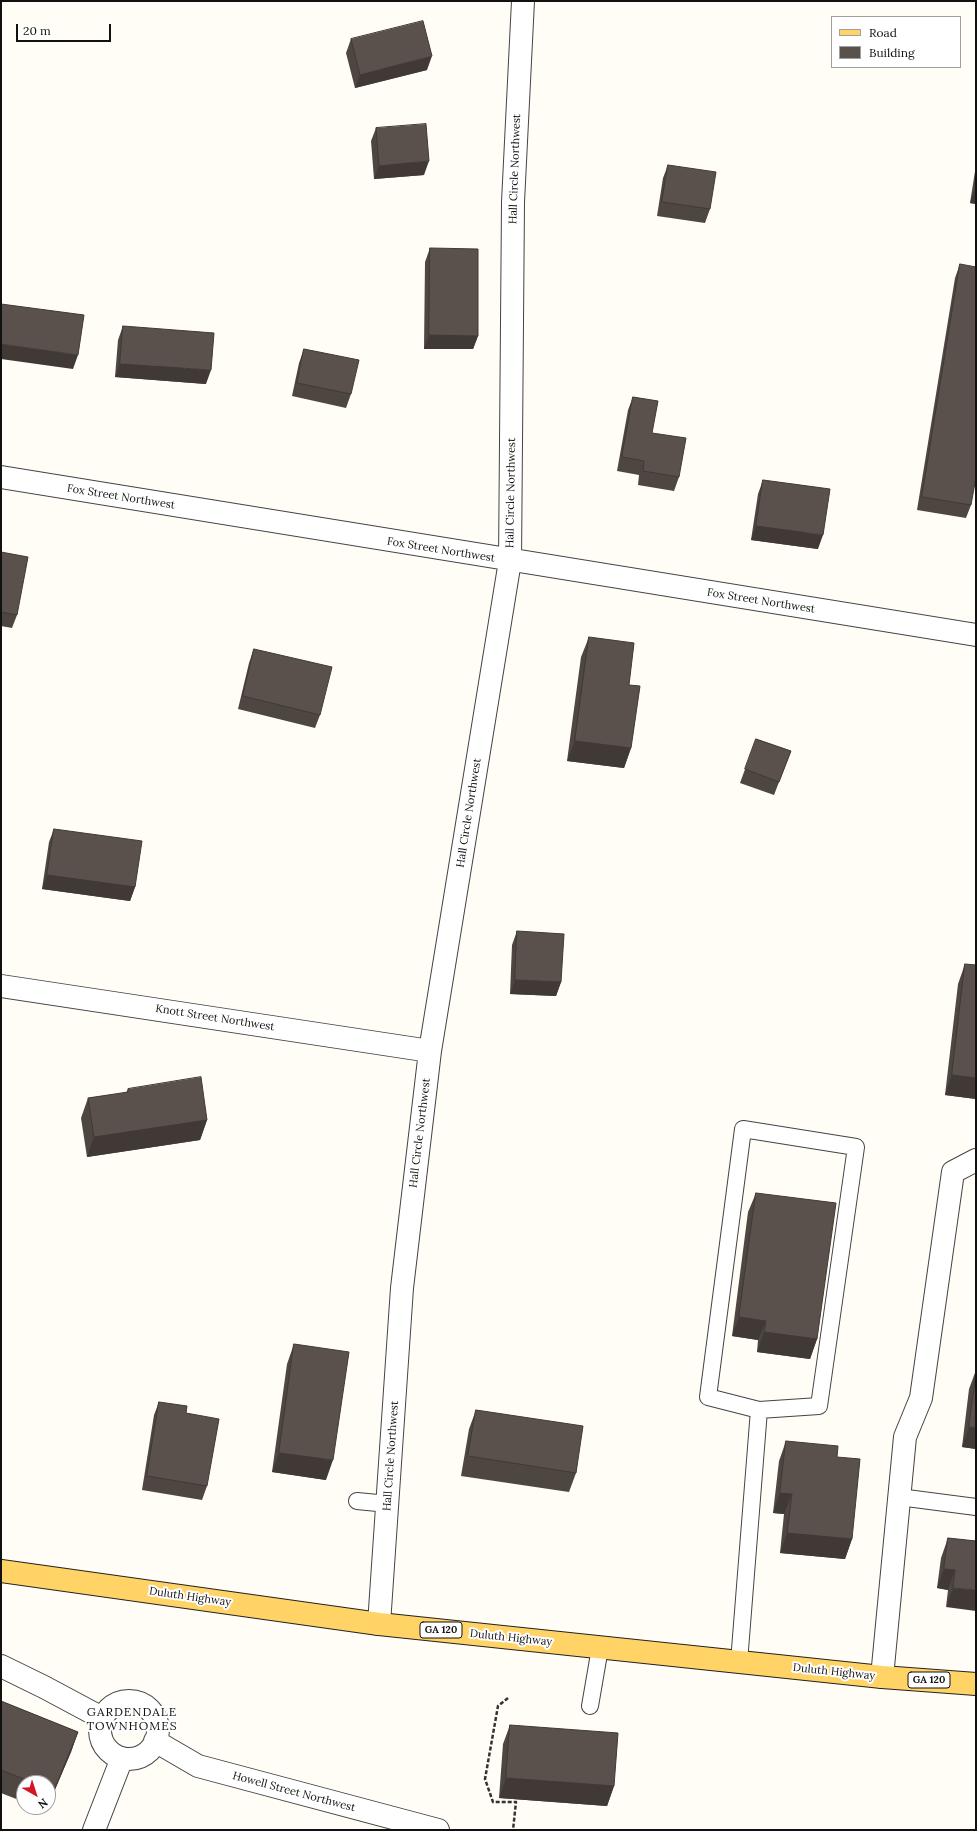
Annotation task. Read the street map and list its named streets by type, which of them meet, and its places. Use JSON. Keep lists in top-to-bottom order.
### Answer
{
  "streets": {
    "main road": ["Duluth Highway", "GA 120"],
    "street": [
      "Hall Circle Northwest",
      "Fox Street Northwest",
      "Knott Street Northwest",
      "Howell Street Northwest"
    ]
  },
  "crossings": [
    ["Hall Circle Northwest", "Fox Street Northwest"],
    ["Hall Circle Northwest", "Knott Street Northwest"],
    ["Hall Circle Northwest", "Duluth Highway"]
  ],
  "districts": ["GARDENDALE TOWNHOMES"],
  "legend": ["Road", "Building"],
  "scale_bar": "20 m",
  "north": "bottom right"
}
